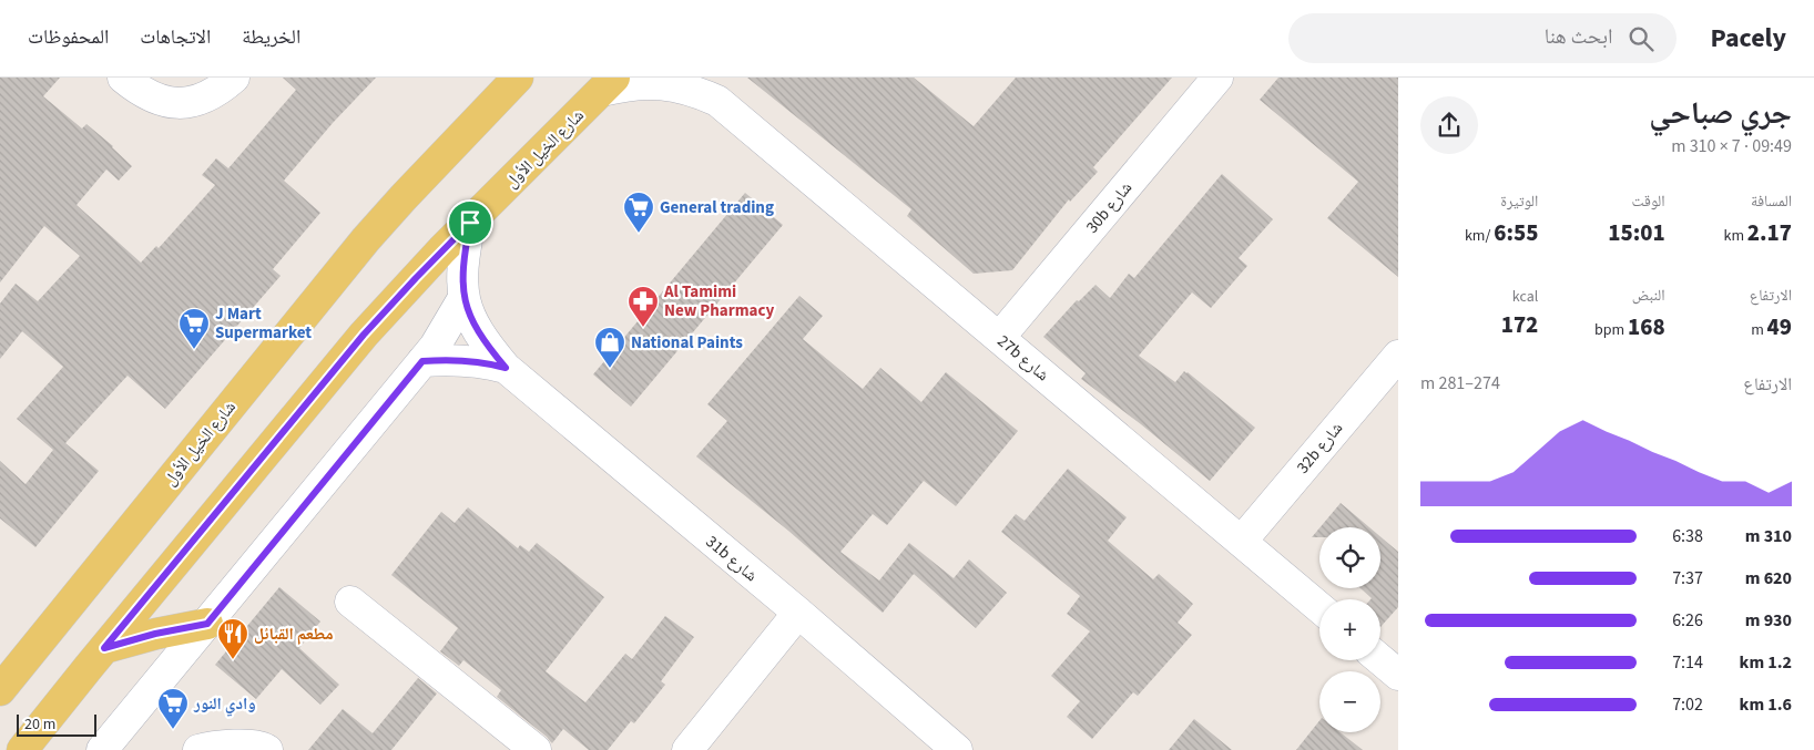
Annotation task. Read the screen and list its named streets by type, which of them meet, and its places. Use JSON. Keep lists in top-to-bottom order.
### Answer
{
  "streets": {
    "main road": ["شارع الخيل الأول"],
    "street": [
      "30b شارع",
      "27b شارع",
      "32b شارع",
      "31b شارع"
    ]
  },
  "crossings": [
    ["شارع الخيل الأول", "27b شارع"],
    ["شارع الخيل الأول", "31b شارع"],
    ["30b شارع", "27b شارع"],
    ["27b شارع", "32b شارع"]
  ],
  "places": {
    "supermarket": ["General trading", "J Mart Supermarket", "وادي النور"],
    "pharmacy": ["Al Tamimi New Pharmacy"],
    "shop": ["National Paints"],
    "restaurant": ["مطعم القبائل"]
  },
  "scale_bar": "20 m",
  "page": {
    "header": "Pacely",
    "search": "ابحث هنا",
    "nav": ["الخريطة", "الاتجاهات", "المحفوظات"],
    "heading": ["جري صباحي", "09:49 · 7 × 310 m"],
    "stats": [
      ["المسافة", "2.17 km"],
      ["الوقت", "15:01"],
      ["الوتيرة", "6:55 /km"],
      ["الارتفاع", "49 m"],
      ["النبض", "168 bpm"],
      ["kcal", "172"]
    ],
    "chart": ["الارتفاع", "274–281 m"],
    "list": [
      {
        "name": "310 m",
        "note": "6:38"
      },
      {
        "name": "620 m",
        "note": "7:37"
      },
      {
        "name": "930 m",
        "note": "6:26"
      },
      {
        "name": "1.2 km",
        "note": "7:14"
      },
      {
        "name": "1.6 km",
        "note": "7:02"
      }
    ],
    "map_buttons": ["+", "−"],
    "scale": "20 m"
  }
}
